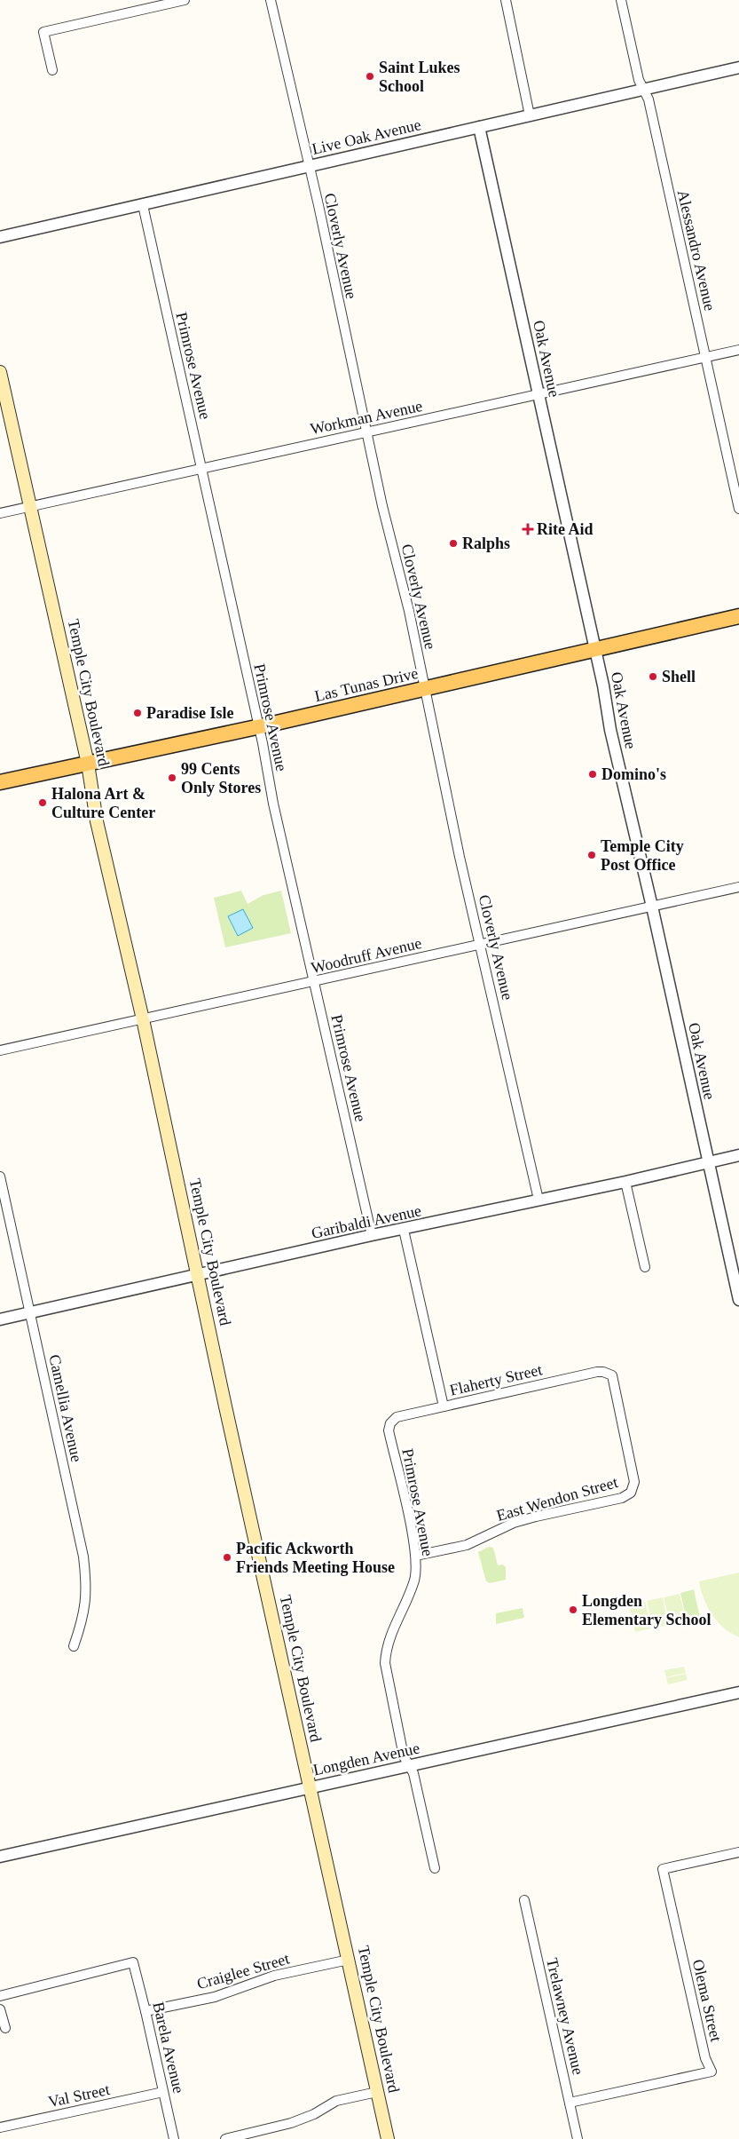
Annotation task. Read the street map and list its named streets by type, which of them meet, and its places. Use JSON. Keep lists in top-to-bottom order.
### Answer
{
  "streets": {
    "main road": ["Las Tunas Drive", "Temple City Boulevard"],
    "street": [
      "Live Oak Avenue",
      "Cloverly Avenue",
      "Alessandro Avenue",
      "Oak Avenue",
      "Primrose Avenue",
      "Workman Avenue",
      "Woodruff Avenue",
      "Garibaldi Avenue",
      "Flaherty Street",
      "Camellia Avenue",
      "East Wendon Street",
      "Longden Avenue",
      "Craiglee Street",
      "Olema Street",
      "Trelawney Avenue",
      "Barela Avenue",
      "Val Street"
    ]
  },
  "crossings": [
    ["Live Oak Avenue", "Cloverly Avenue"],
    ["Live Oak Avenue", "Alessandro Avenue"],
    ["Live Oak Avenue", "Oak Avenue"],
    ["Live Oak Avenue", "Primrose Avenue"],
    ["Cloverly Avenue", "Workman Avenue"],
    ["Cloverly Avenue", "Las Tunas Drive"],
    ["Cloverly Avenue", "Woodruff Avenue"],
    ["Cloverly Avenue", "Garibaldi Avenue"],
    ["Alessandro Avenue", "Workman Avenue"],
    ["Oak Avenue", "Workman Avenue"],
    ["Oak Avenue", "Las Tunas Drive"],
    ["Oak Avenue", "Woodruff Avenue"],
    ["Oak Avenue", "Garibaldi Avenue"],
    ["Primrose Avenue", "Workman Avenue"],
    ["Primrose Avenue", "Las Tunas Drive"],
    ["Primrose Avenue", "Woodruff Avenue"],
    ["Primrose Avenue", "Garibaldi Avenue"],
    ["Primrose Avenue", "Flaherty Street"],
    ["Primrose Avenue", "East Wendon Street"],
    ["Primrose Avenue", "Longden Avenue"],
    ["Workman Avenue", "Temple City Boulevard"],
    ["Las Tunas Drive", "Temple City Boulevard"],
    ["Temple City Boulevard", "Woodruff Avenue"],
    ["Temple City Boulevard", "Garibaldi Avenue"],
    ["Temple City Boulevard", "Longden Avenue"],
    ["Temple City Boulevard", "Craiglee Street"],
    ["Garibaldi Avenue", "Camellia Avenue"],
    ["Flaherty Street", "East Wendon Street"],
    ["Craiglee Street", "Barela Avenue"],
    ["Olema Street", "Trelawney Avenue"],
    ["Barela Avenue", "Val Street"]
  ],
  "places": {
    "other": [
      "Saint Lukes School",
      "Ralphs",
      "Shell",
      "Paradise Isle",
      "Domino's",
      "99 Cents Only Stores",
      "Halona Art & Culture Center",
      "Temple City Post Office",
      "Pacific Ackworth Friends Meeting House",
      "Longden Elementary School"
    ],
    "health": ["Rite Aid"]
  }
}
